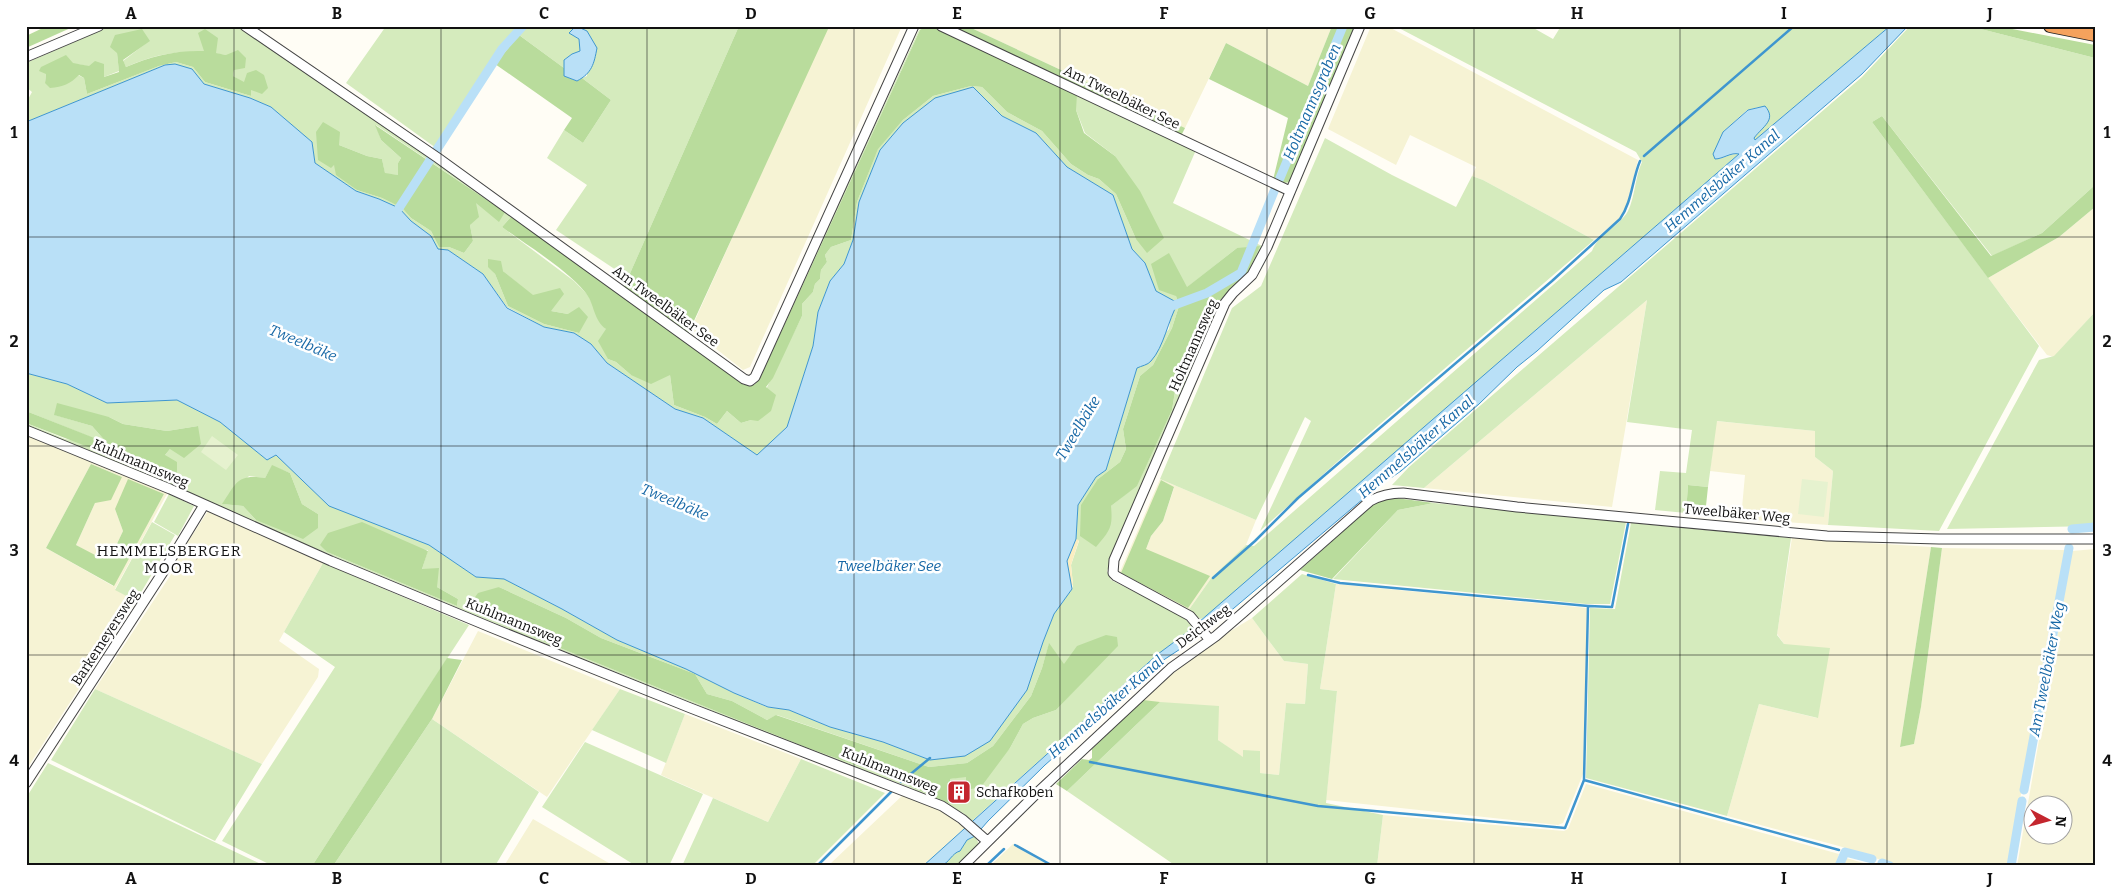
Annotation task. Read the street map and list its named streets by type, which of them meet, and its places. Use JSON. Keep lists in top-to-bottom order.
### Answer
{
  "streets": {
    "street": [
      "Am Tweelbäker See",
      "Holtmannsweg",
      "Kuhlmannsweg",
      "Tweelbäker Weg",
      "Deichweg",
      "Barkemeyersweg"
    ]
  },
  "crossings": [
    ["Am Tweelbäker See", "Holtmannsweg"],
    ["Holtmannsweg", "Deichweg"],
    ["Kuhlmannsweg", "Deichweg"],
    ["Kuhlmannsweg", "Barkemeyersweg"],
    ["Tweelbäker Weg", "Deichweg"]
  ],
  "districts": ["HEMMELSBERGER MOOR"],
  "water": [
    "Holtmannsgraben",
    "Hemmelsbäker Kanal",
    "Tweelbäke",
    "Tweelbäker See",
    "Am Tweelbäker Weg"
  ],
  "places": {
    "building": ["Schafkoben"]
  },
  "north": "right",
  "grid": {
    "columns": [
      "A",
      "B",
      "C",
      "D",
      "E",
      "F",
      "G",
      "H",
      "I",
      "J"
    ],
    "rows": [
      "1",
      "2",
      "3",
      "4"
    ]
  }
}
